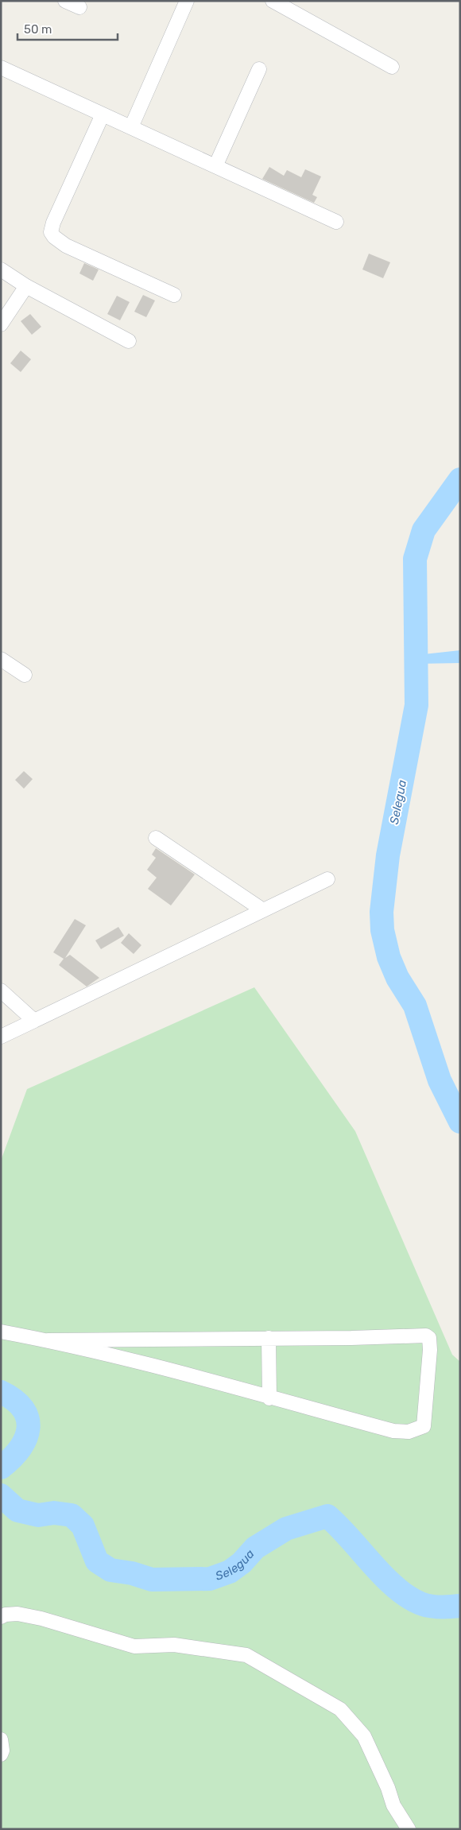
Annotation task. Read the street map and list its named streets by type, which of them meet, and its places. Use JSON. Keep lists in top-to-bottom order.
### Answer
{
  "water": ["Selegua"],
  "scale_bar": "50 m"
}
